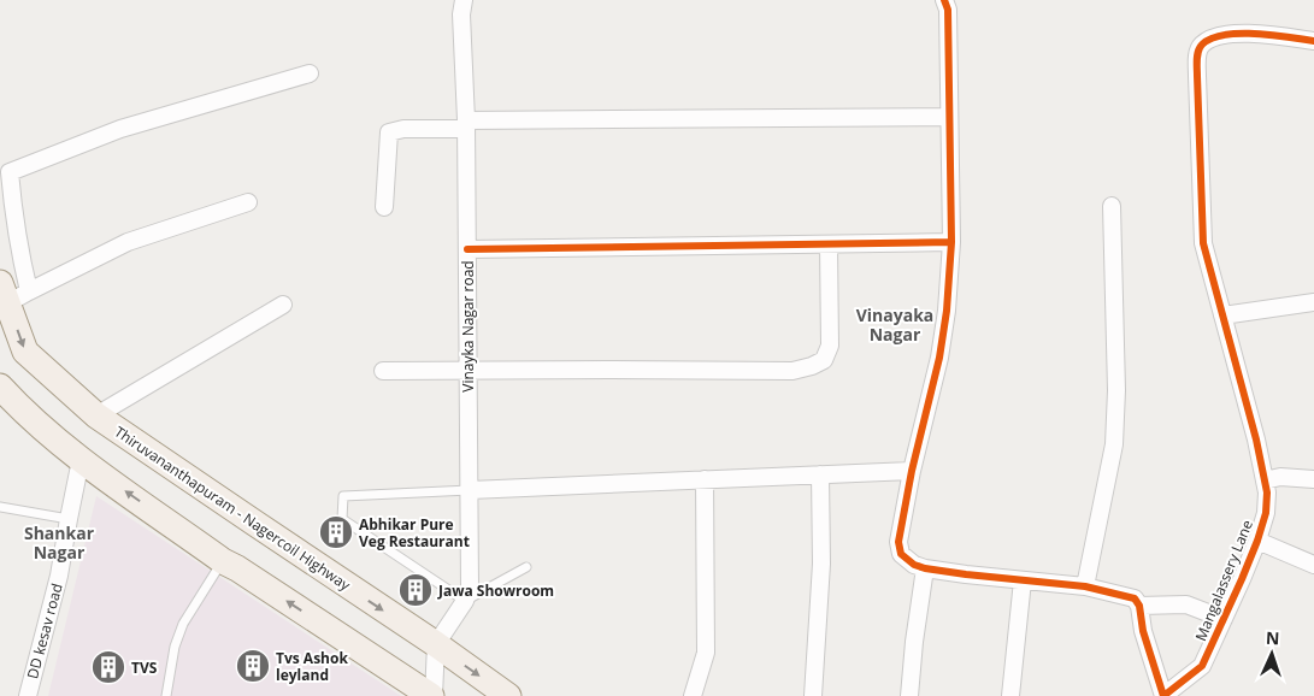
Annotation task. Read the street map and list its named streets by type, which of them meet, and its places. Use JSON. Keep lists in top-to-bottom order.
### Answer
{
  "streets": {
    "main road": ["Thiruvananthapuram - Nagercoil Highway"],
    "street": ["Vinayka Nagar road", "Mangalassery Lane", "DD kesav road"]
  },
  "crossings": [
    ["Vinayka Nagar road", "Thiruvananthapuram - Nagercoil Highway"]
  ],
  "districts": ["Vinayaka Nagar", "Shankar Nagar"],
  "places": {
    "building": [
      "Abhikar Pure Veg Restaurant",
      "Jawa Showroom",
      "Tvs Ashok leyland",
      "TVS"
    ]
  },
  "north": "top"
}
